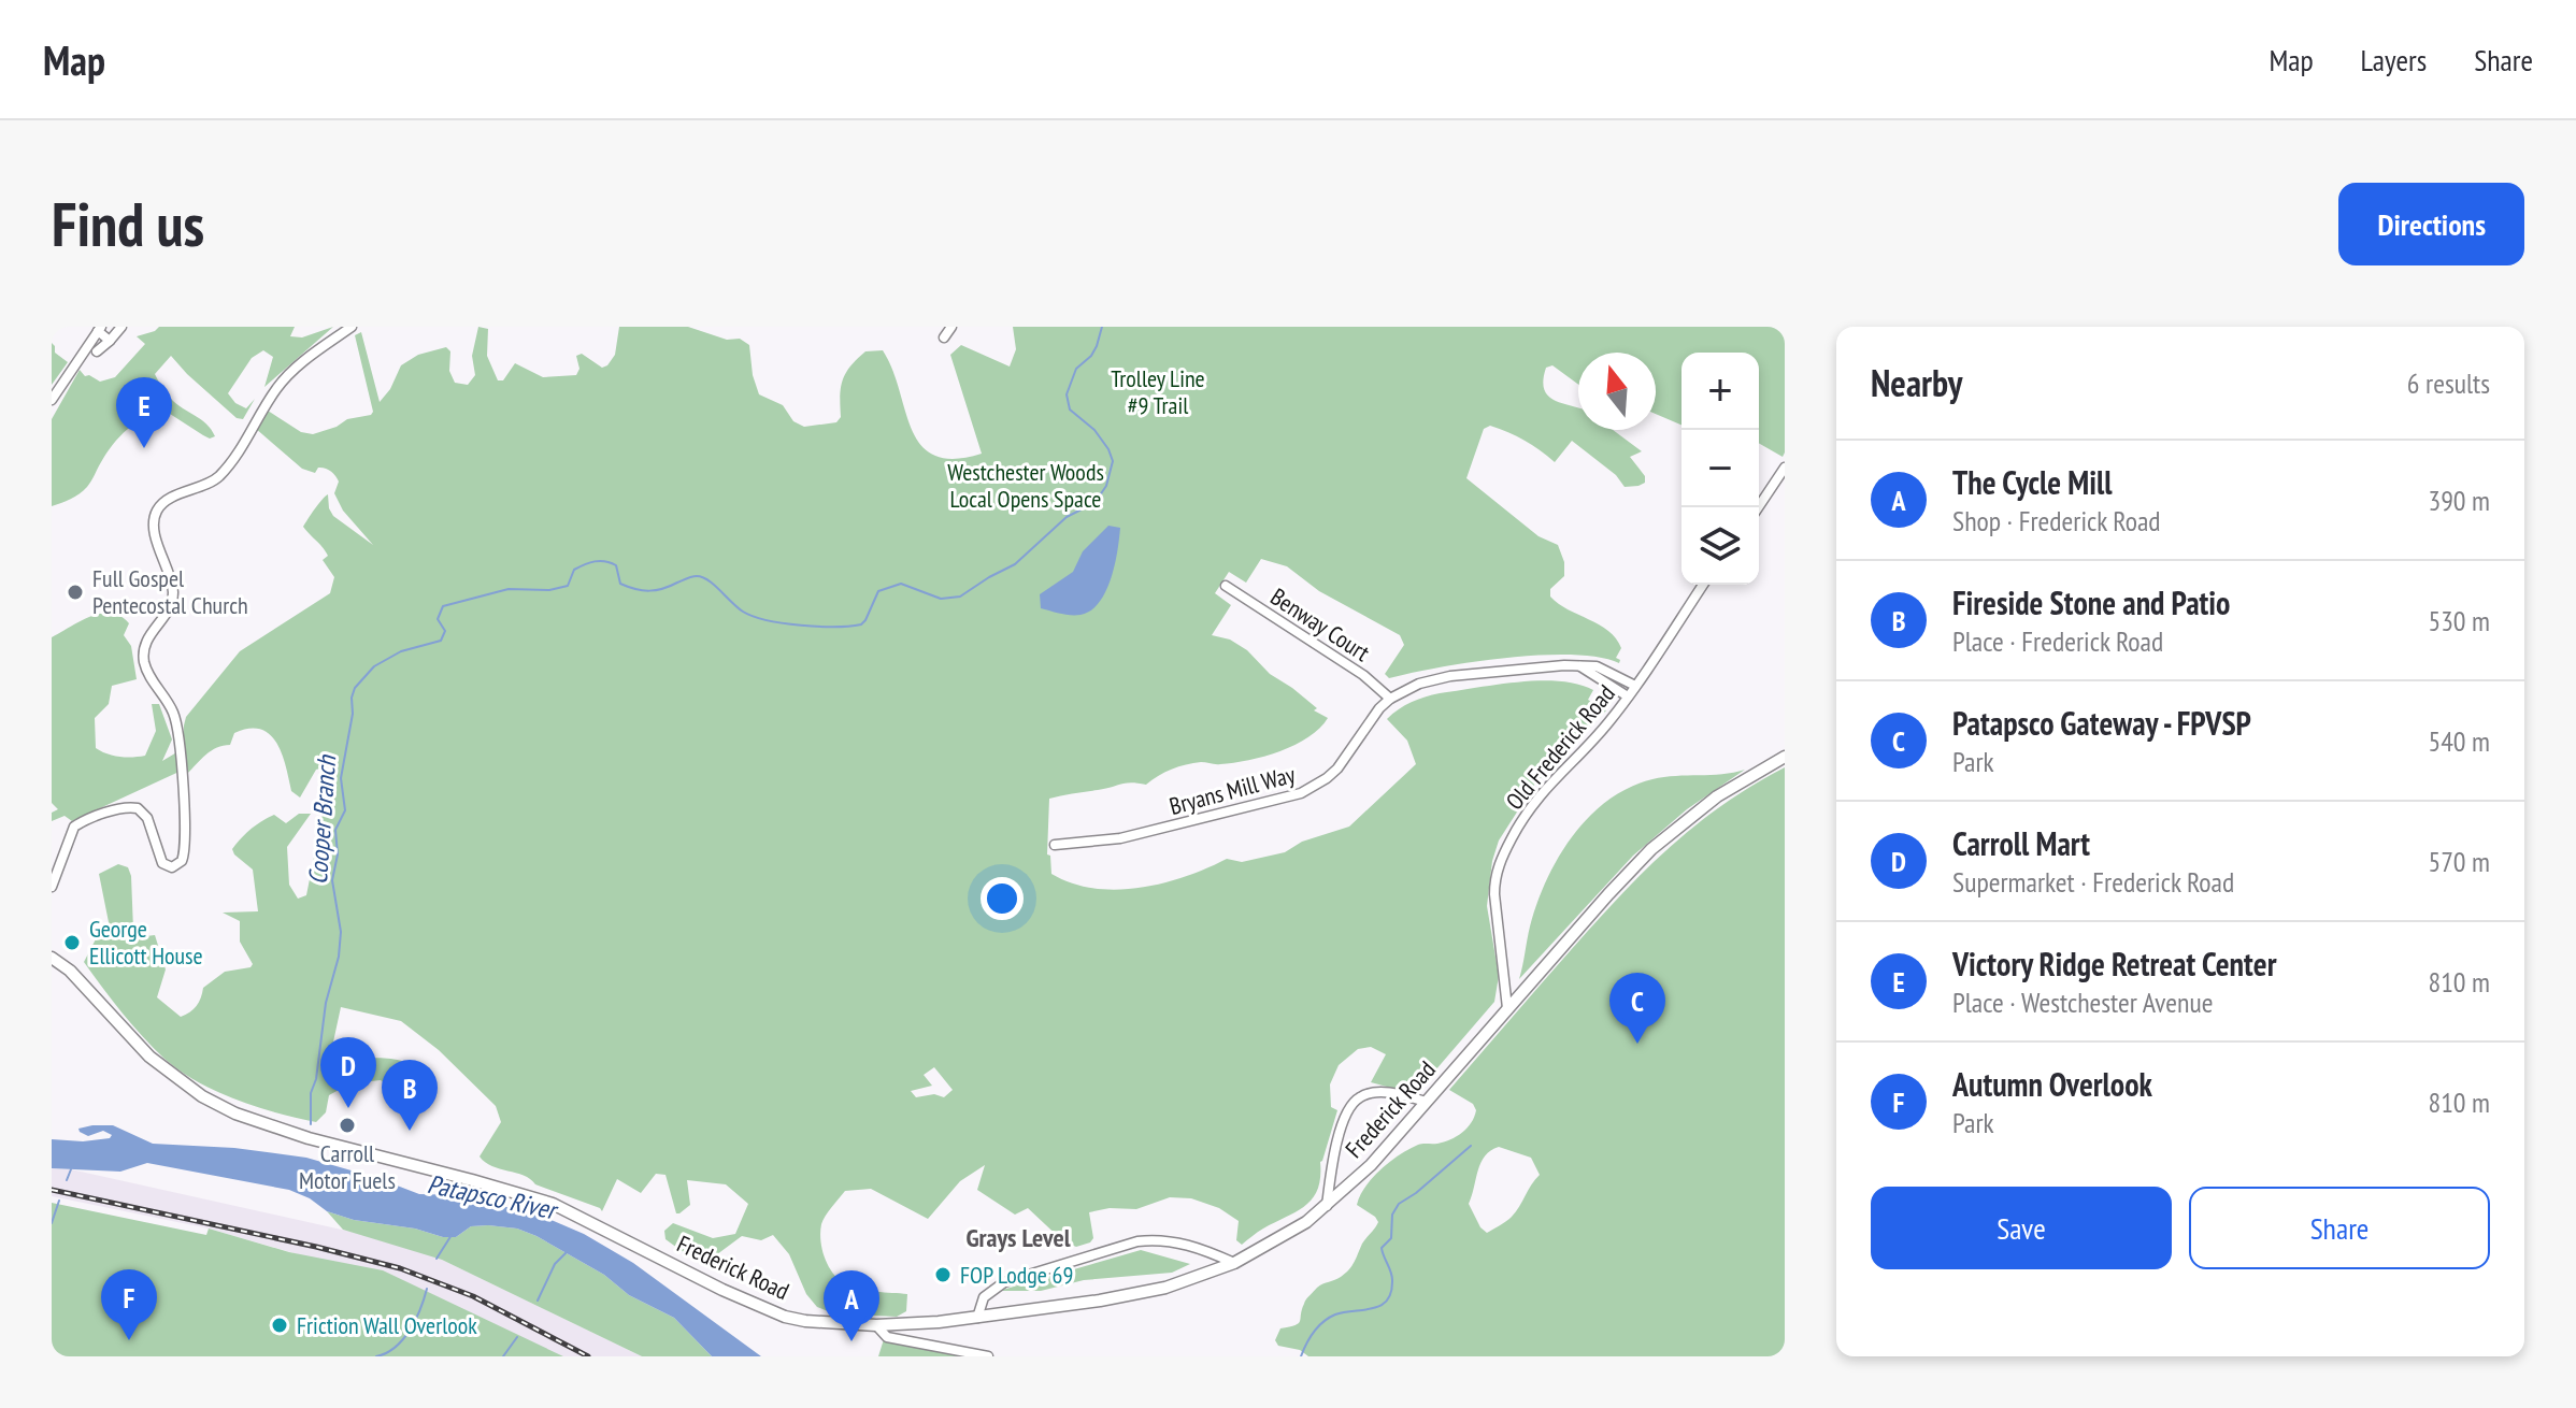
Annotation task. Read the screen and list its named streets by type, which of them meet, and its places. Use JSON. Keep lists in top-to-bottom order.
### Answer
{
  "streets": {
    "main road": ["Frederick Road"],
    "street": ["Benway Court", "Old Frederick Road", "Bryans Mill Way"]
  },
  "crossings": [
    ["Benway Court", "Bryans Mill Way"],
    ["Old Frederick Road", "Bryans Mill Way"],
    ["Old Frederick Road", "Frederick Road"]
  ],
  "districts": ["Grays Level"],
  "water": ["Cooper Branch", "Patapsco River"],
  "parks": ["Trolley Line #9 Trail", "Westchester Woods Local Opens Space"],
  "places": [
    "Full Gospel Pentecostal Church",
    "George Ellicott House",
    "Carroll Motor Fuels",
    "FOP Lodge 69",
    "Friction Wall Overlook"
  ],
  "north": "top",
  "page": {
    "header": "Map",
    "nav": ["Map", "Layers", "Share"],
    "buttons": [
      "Directions",
      ["Save", "Share"]
    ],
    "title": "Find us",
    "heading": ["Nearby", "6 results"],
    "map_buttons": ["+", "−"],
    "pins": [
      "E",
      "C",
      "D",
      "B",
      "F",
      "A"
    ],
    "list": [
      {
        "mark": "A",
        "name": "The Cycle Mill",
        "note": "Shop · Frederick Road",
        "value": "390 m"
      },
      {
        "mark": "B",
        "name": "Fireside Stone and Patio",
        "note": "Place · Frederick Road",
        "value": "530 m"
      },
      {
        "mark": "C",
        "name": "Patapsco Gateway - FPVSP",
        "note": "Park",
        "value": "540 m"
      },
      {
        "mark": "D",
        "name": "Carroll Mart",
        "note": "Supermarket · Frederick Road",
        "value": "570 m"
      },
      {
        "mark": "E",
        "name": "Victory Ridge Retreat Center",
        "note": "Place · Westchester Avenue",
        "value": "810 m"
      },
      {
        "mark": "F",
        "name": "Autumn Overlook",
        "note": "Park",
        "value": "810 m"
      }
    ]
  }
}
